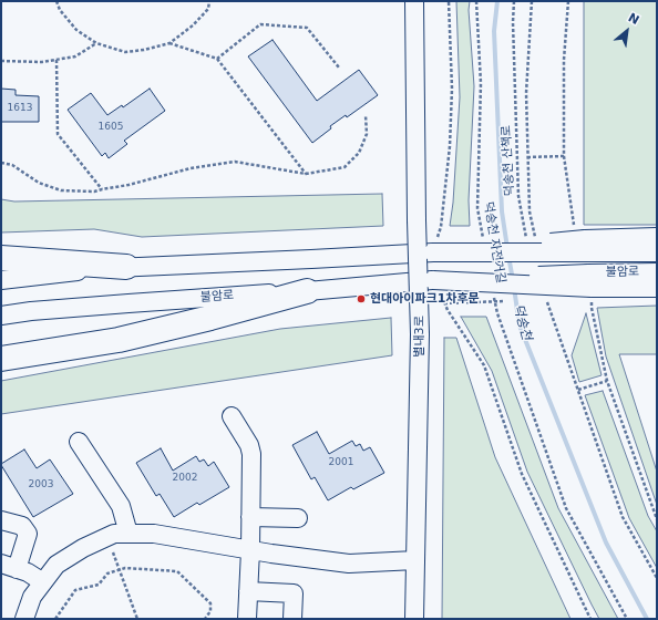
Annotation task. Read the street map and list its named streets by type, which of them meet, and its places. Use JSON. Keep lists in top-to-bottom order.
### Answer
{
  "streets": {
    "street": ["불암로", "별내3로"],
    "path": ["덕송천 산책로", "덕송천 자전거길"]
  },
  "water": ["덕송천"],
  "places": ["현대아이파크1차후문"],
  "house_numbers": [
    "1613",
    "1605",
    "2001",
    "2002",
    "2003"
  ],
  "north": "top right"
}
